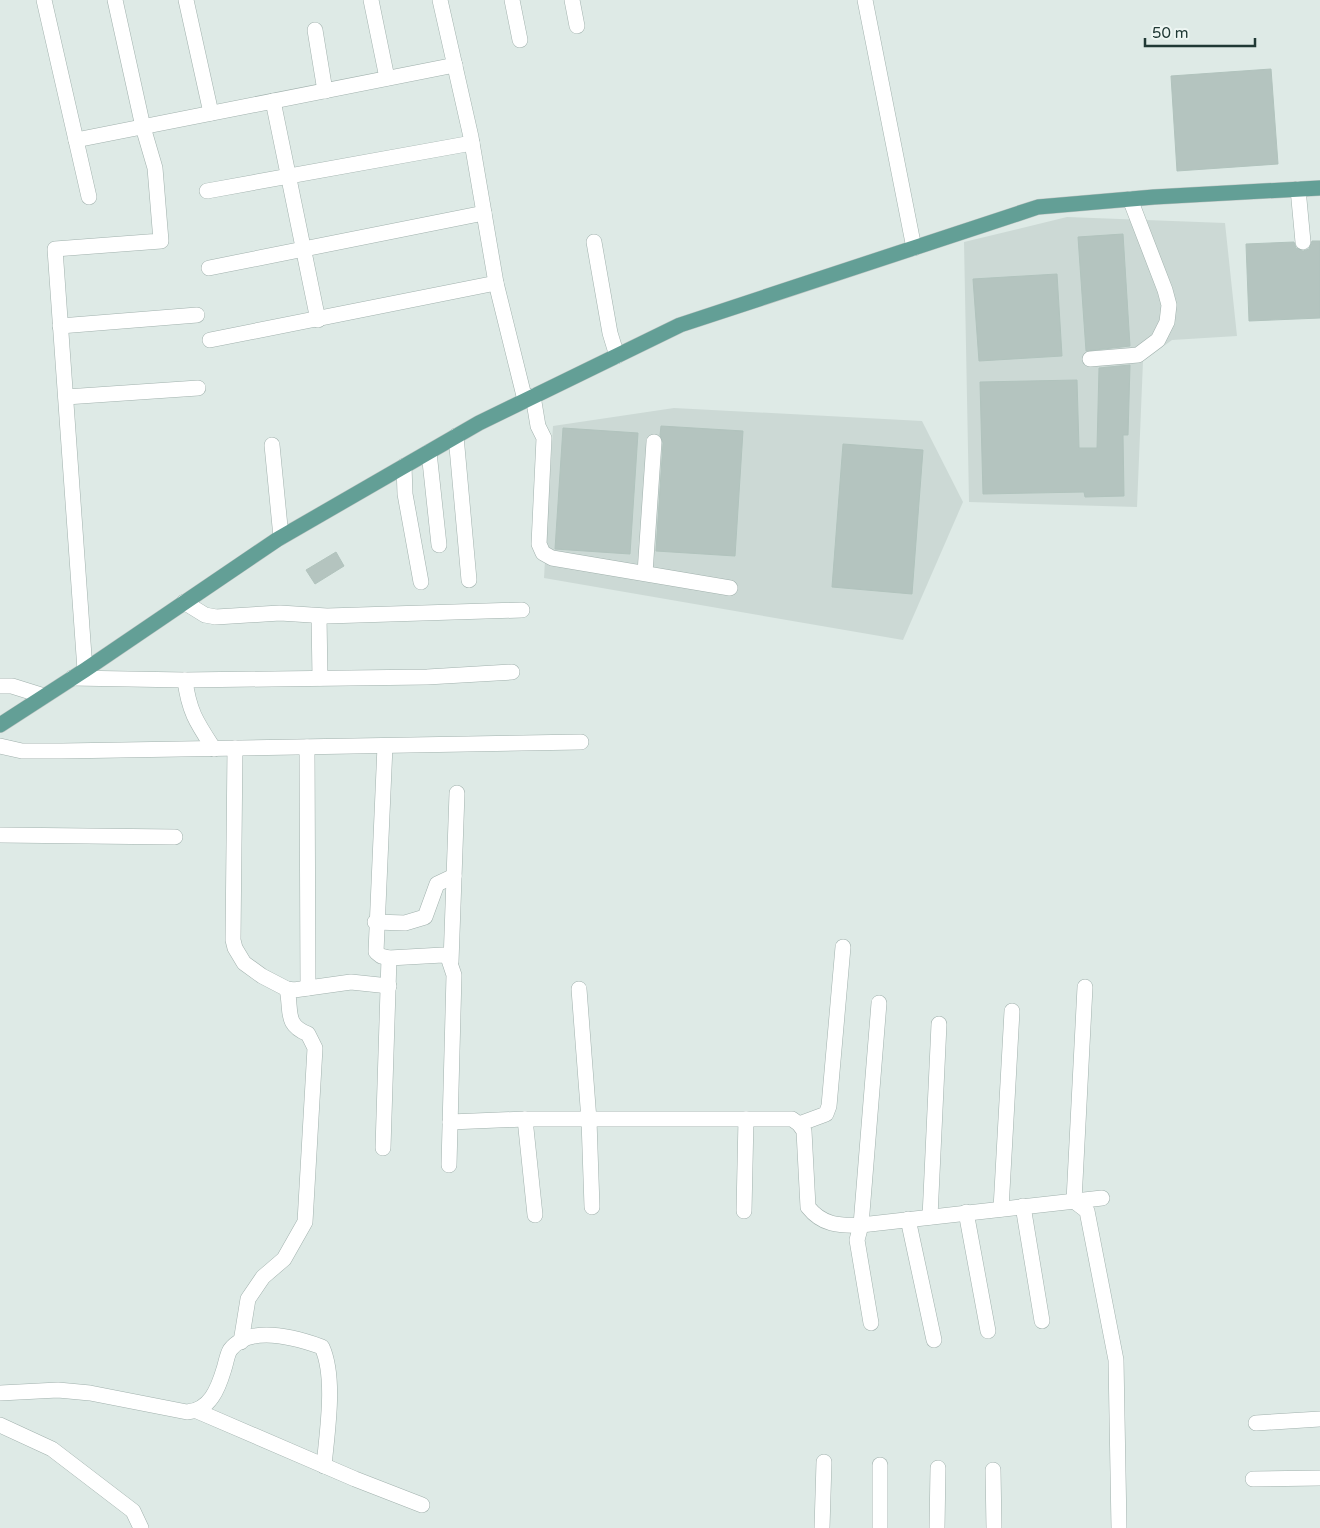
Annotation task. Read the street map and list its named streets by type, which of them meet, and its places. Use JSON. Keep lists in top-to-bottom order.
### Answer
{
  "scale_bar": "50 m"
}
